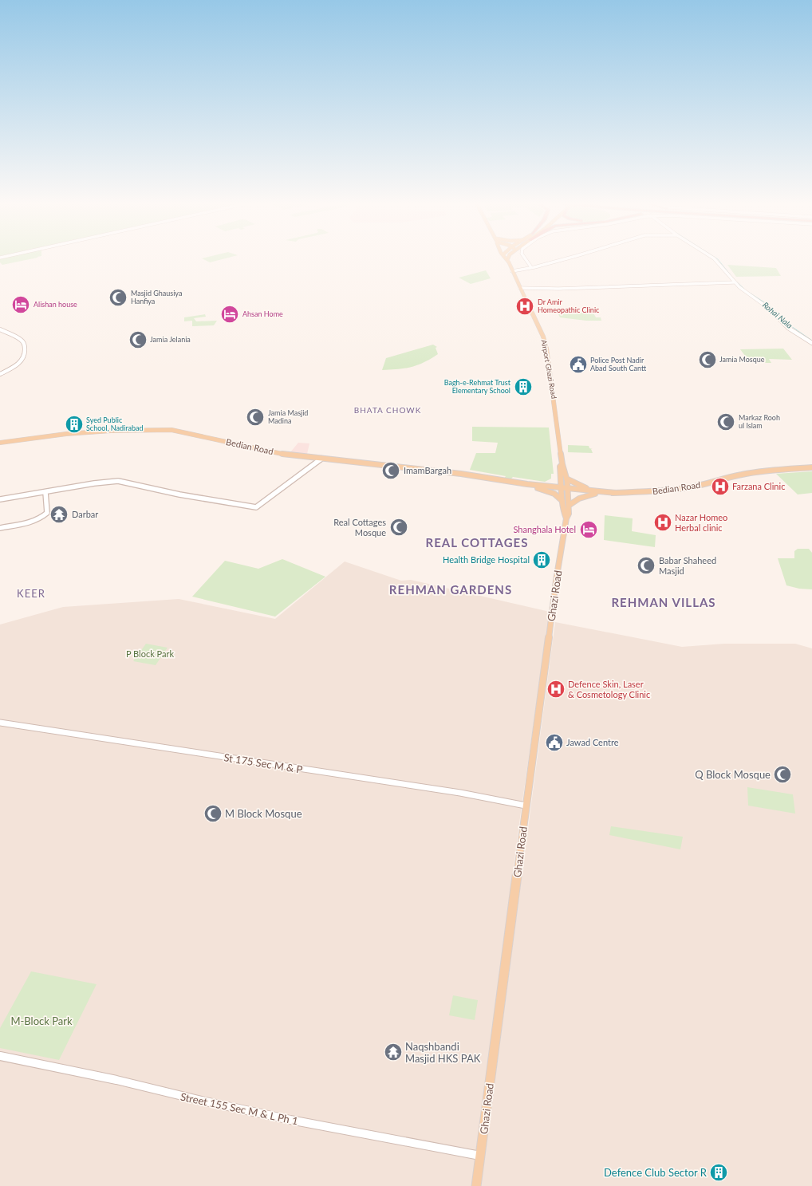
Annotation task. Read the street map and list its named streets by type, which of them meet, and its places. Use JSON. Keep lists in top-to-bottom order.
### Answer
{
  "streets": {
    "main road": ["Airport Ghazi Road", "Bedian Road", "Ghazi Road"],
    "street": ["St 175 Sec M & P", "Street 155 Sec M & L Ph 1"]
  },
  "crossings": [
    ["Airport Ghazi Road", "Bedian Road"],
    ["Airport Ghazi Road", "Ghazi Road"],
    ["Bedian Road", "Ghazi Road"],
    ["Ghazi Road", "St 175 Sec M & P"],
    ["Ghazi Road", "Street 155 Sec M & L Ph 1"]
  ],
  "districts": [
    "BHATA CHOWK",
    "REAL COTTAGES",
    "REHMAN GARDENS",
    "KEER",
    "REHMAN VILLAS"
  ],
  "water": ["Rohai Nala"],
  "parks": ["P Block Park", "M-Block Park"],
  "places": {
    "mosque": [
      "Masjid Ghausiya Hanfiya",
      "Jamia Jelania",
      "Jamia Mosque",
      "Jamia Masjid Madina",
      "Markaz Rooh ul Islam",
      "ImamBargah",
      "Real Cottages Mosque",
      "Babar Shaheed Masjid",
      "Q Block Mosque",
      "M Block Mosque"
    ],
    "hotel": ["Alishan house", "Ahsan Home", "Shanghala Hotel"],
    "hospital": [
      "Dr Amir Homeopathic Clinic",
      "Farzana Clinic",
      "Nazar Homeo Herbal clinic",
      "Defence Skin, Laser & Cosmetology Clinic"
    ],
    "public building": ["Police Post Nadir Abad South Cantt", "Jawad Centre"],
    "building": [
      "Bagh-e-Rehmat Trust Elementary School",
      "Syed Public School, Nadirabad",
      "Health Bridge Hospital",
      "Defence Club Sector R"
    ],
    "temple": ["Darbar", "Naqshbandi Masjid HKS PAK"]
  }
}
